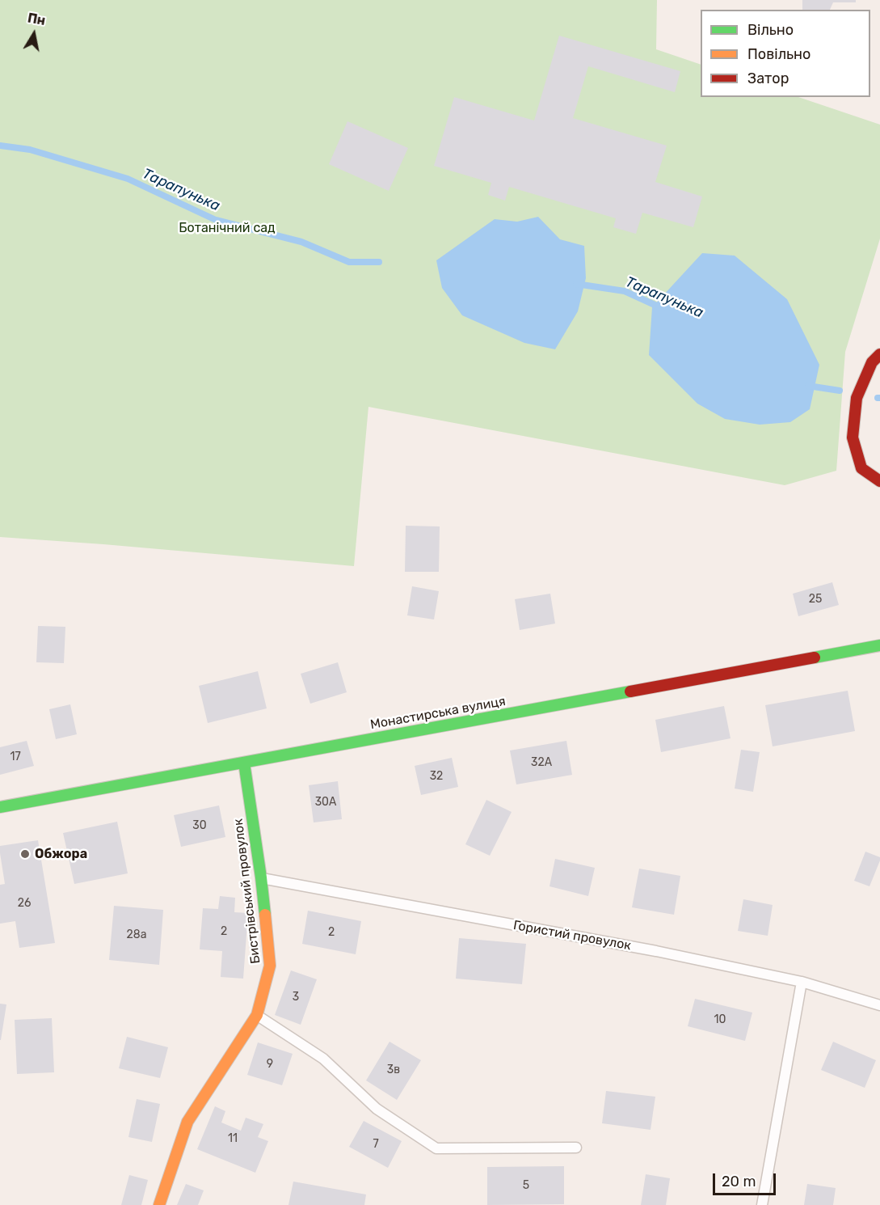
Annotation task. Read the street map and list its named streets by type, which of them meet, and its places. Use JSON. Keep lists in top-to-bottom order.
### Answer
{
  "streets": {
    "street": ["Монастирська вулиця", "Бистрівський провулок"],
    "lane": ["Гористий провулок"]
  },
  "crossings": [
    ["Монастирська вулиця", "Бистрівський провулок"],
    ["Бистрівський провулок", "Гористий провулок"]
  ],
  "water": ["Тарапунька"],
  "parks": ["Ботанічний сад"],
  "places": ["Обжора"],
  "house_numbers": [
    "25",
    "17",
    "32А",
    "32",
    "30А",
    "30",
    "26",
    "2",
    "2",
    "28а",
    "3",
    "10",
    "9",
    "3в",
    "11",
    "7",
    "5"
  ],
  "legend": ["Вільно", "Повільно", "Затор"],
  "scale_bar": "20 m",
  "north": "top"
}
